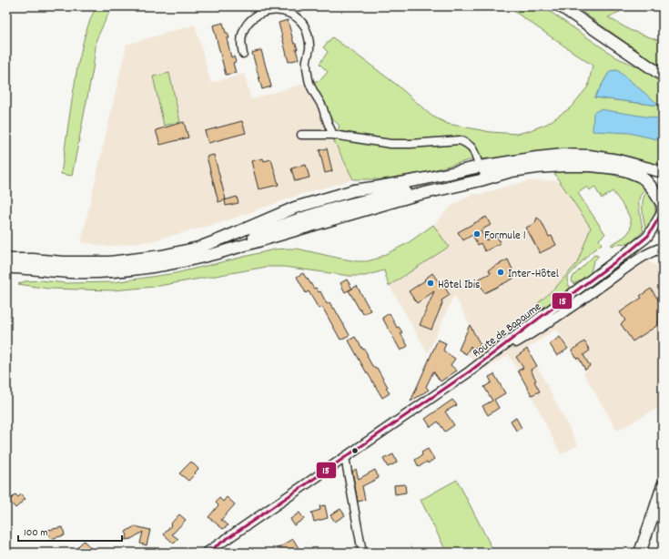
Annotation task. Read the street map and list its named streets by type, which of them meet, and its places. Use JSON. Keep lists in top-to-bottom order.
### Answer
{
  "streets": {
    "main road": ["Route de Bapaume"]
  },
  "places": ["Formule 1", "Inter-Hôtel", "Hôtel Ibis"],
  "lines": ["transit line 15"],
  "scale_bar": "100 m"
}
